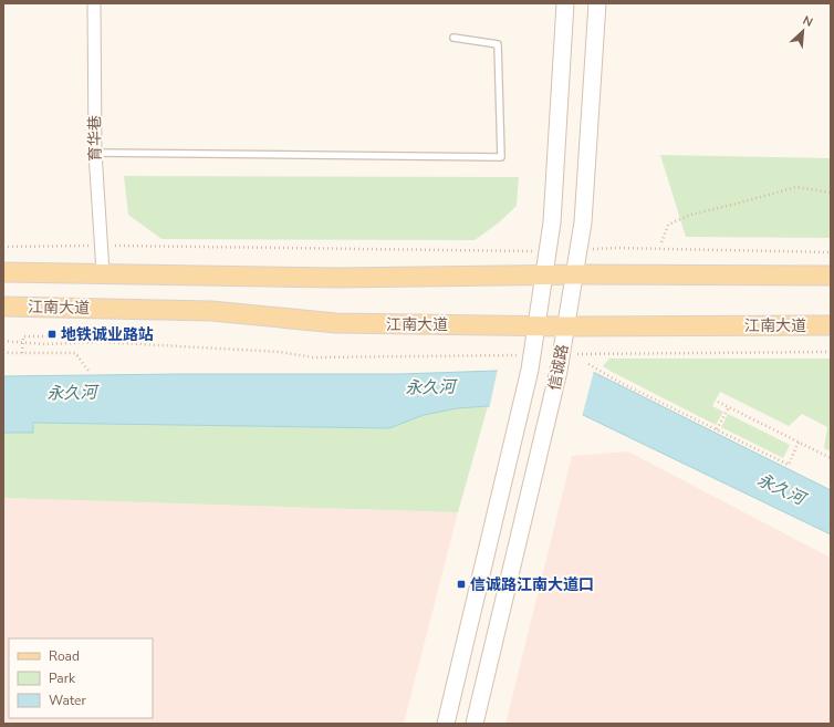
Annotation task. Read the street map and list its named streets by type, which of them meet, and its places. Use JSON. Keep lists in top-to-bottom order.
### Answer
{
  "streets": {
    "main road": ["江南大道", "信诚路"],
    "street": ["育华巷"]
  },
  "crossings": [
    ["江南大道", "信诚路"]
  ],
  "water": ["永久河"],
  "places": {
    "transit": ["地铁诚业路站", "信诚路江南大道口"]
  },
  "legend": ["Road", "Park", "Water"],
  "north": "top right"
}
